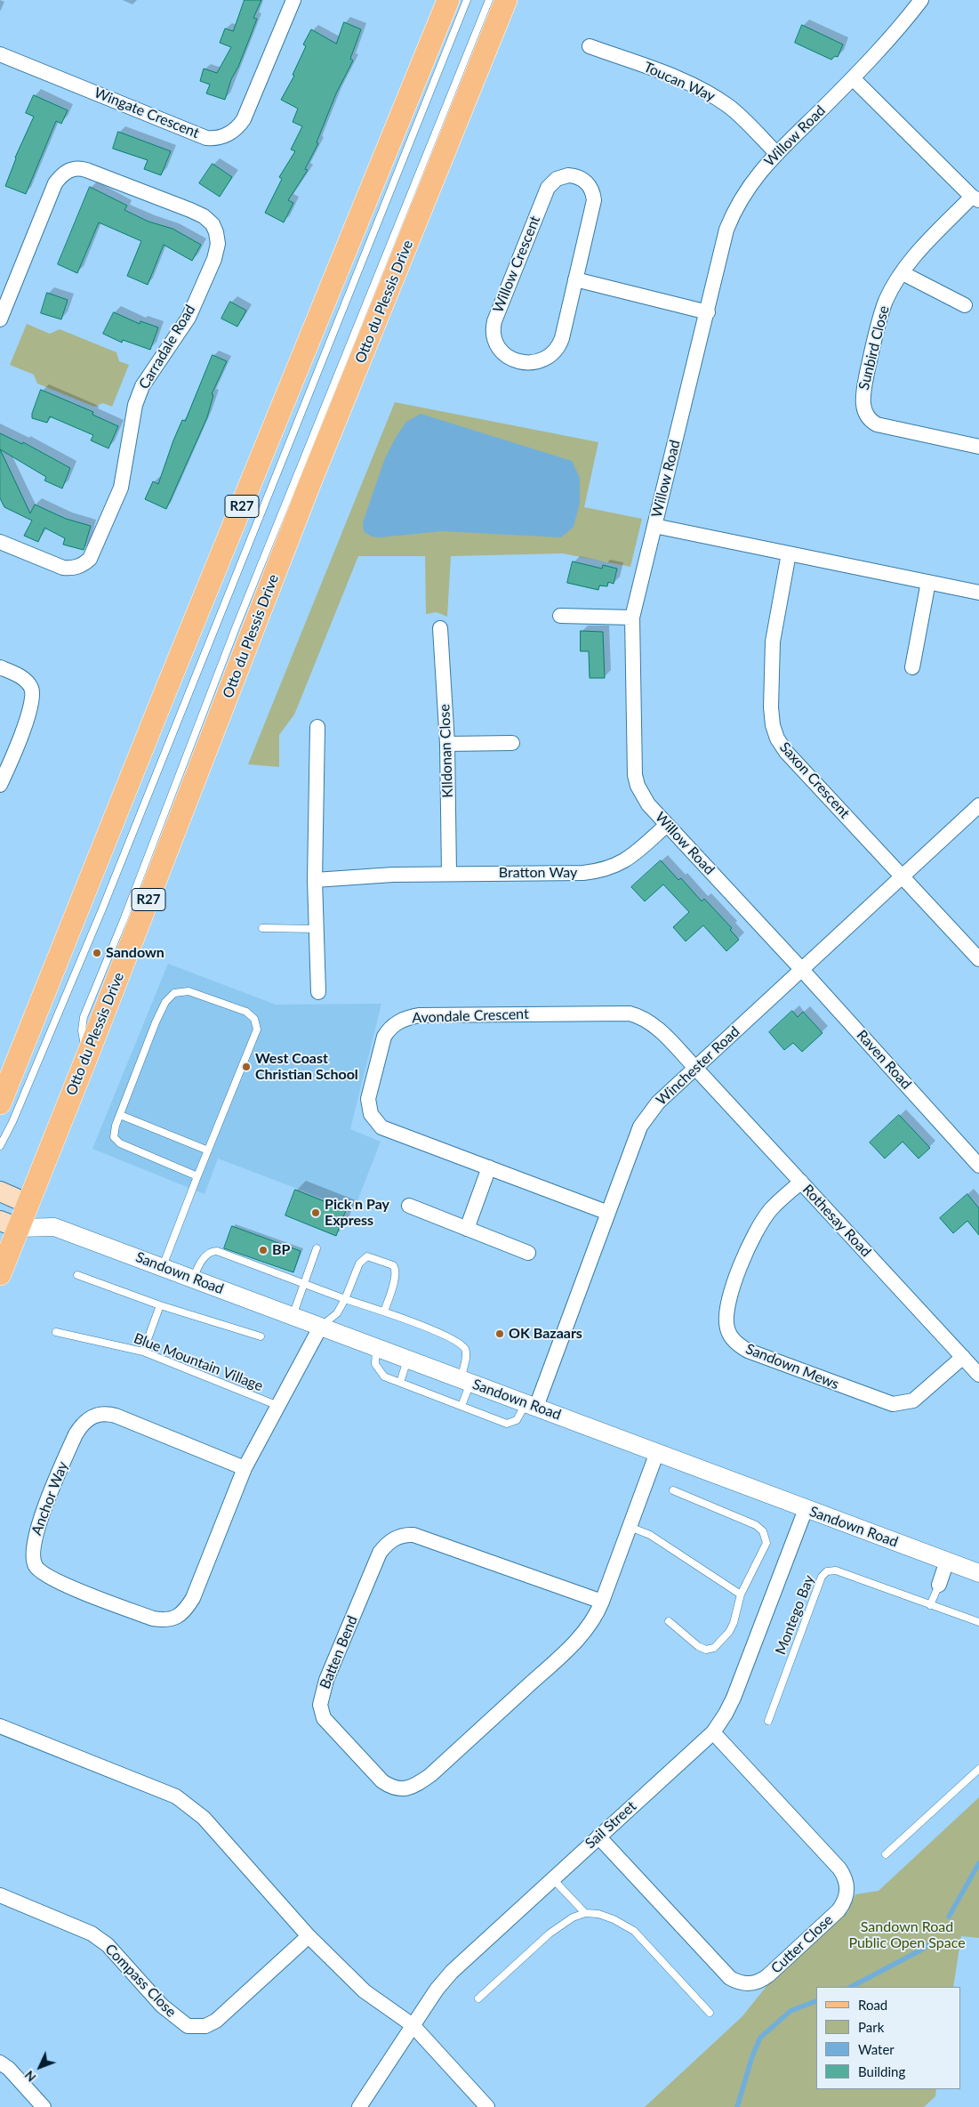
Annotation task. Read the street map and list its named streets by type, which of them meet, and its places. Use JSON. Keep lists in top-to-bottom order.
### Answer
{
  "streets": {
    "main road": ["Otto du Plessis Drive", "R27", "Sandown Road"],
    "street": [
      "Toucan Way",
      "Wingate Crescent",
      "Willow Road",
      "Willow Crescent",
      "Carradale Road",
      "Sunbird Close",
      "KIldonan Close",
      "Saxon Crescent",
      "Bratton Way",
      "Avondale Crescent",
      "Raven Road",
      "Winchester Road",
      "Rothesay Road",
      "Sandown Mews",
      "Anchor Way",
      "Batten Bend",
      "Sail Street",
      "Cutter Close",
      "Compass Close"
    ],
    "lane": ["Blue Mountain Village", "Montego Bay"]
  },
  "crossings": [
    ["Toucan Way", "Willow Road"],
    ["Willow Road", "Sunbird Close"],
    ["Willow Road", "Bratton Way"],
    ["Willow Road", "Raven Road"],
    ["Willow Road", "Winchester Road"],
    ["Otto du Plessis Drive", "Sandown Road"],
    ["KIldonan Close", "Bratton Way"],
    ["Saxon Crescent", "Winchester Road"],
    ["Avondale Crescent", "Winchester Road"],
    ["Avondale Crescent", "Rothesay Road"],
    ["Raven Road", "Winchester Road"],
    ["Winchester Road", "Rothesay Road"],
    ["Winchester Road", "Sandown Road"],
    ["Rothesay Road", "Sandown Mews"],
    ["Sandown Road", "Anchor Way"],
    ["Sandown Road", "Batten Bend"],
    ["Sandown Road", "Sail Street"],
    ["Blue Mountain Village", "Anchor Way"],
    ["Sail Street", "Cutter Close"]
  ],
  "parks": ["Sandown Road Public Open Space"],
  "places": [
    "Sandown",
    "West Coast Christian School",
    "Pick n Pay Express",
    "BP",
    "OK Bazaars"
  ],
  "legend": [
    "Road",
    "Park",
    "Water",
    "Building"
  ],
  "north": "bottom left"
}
